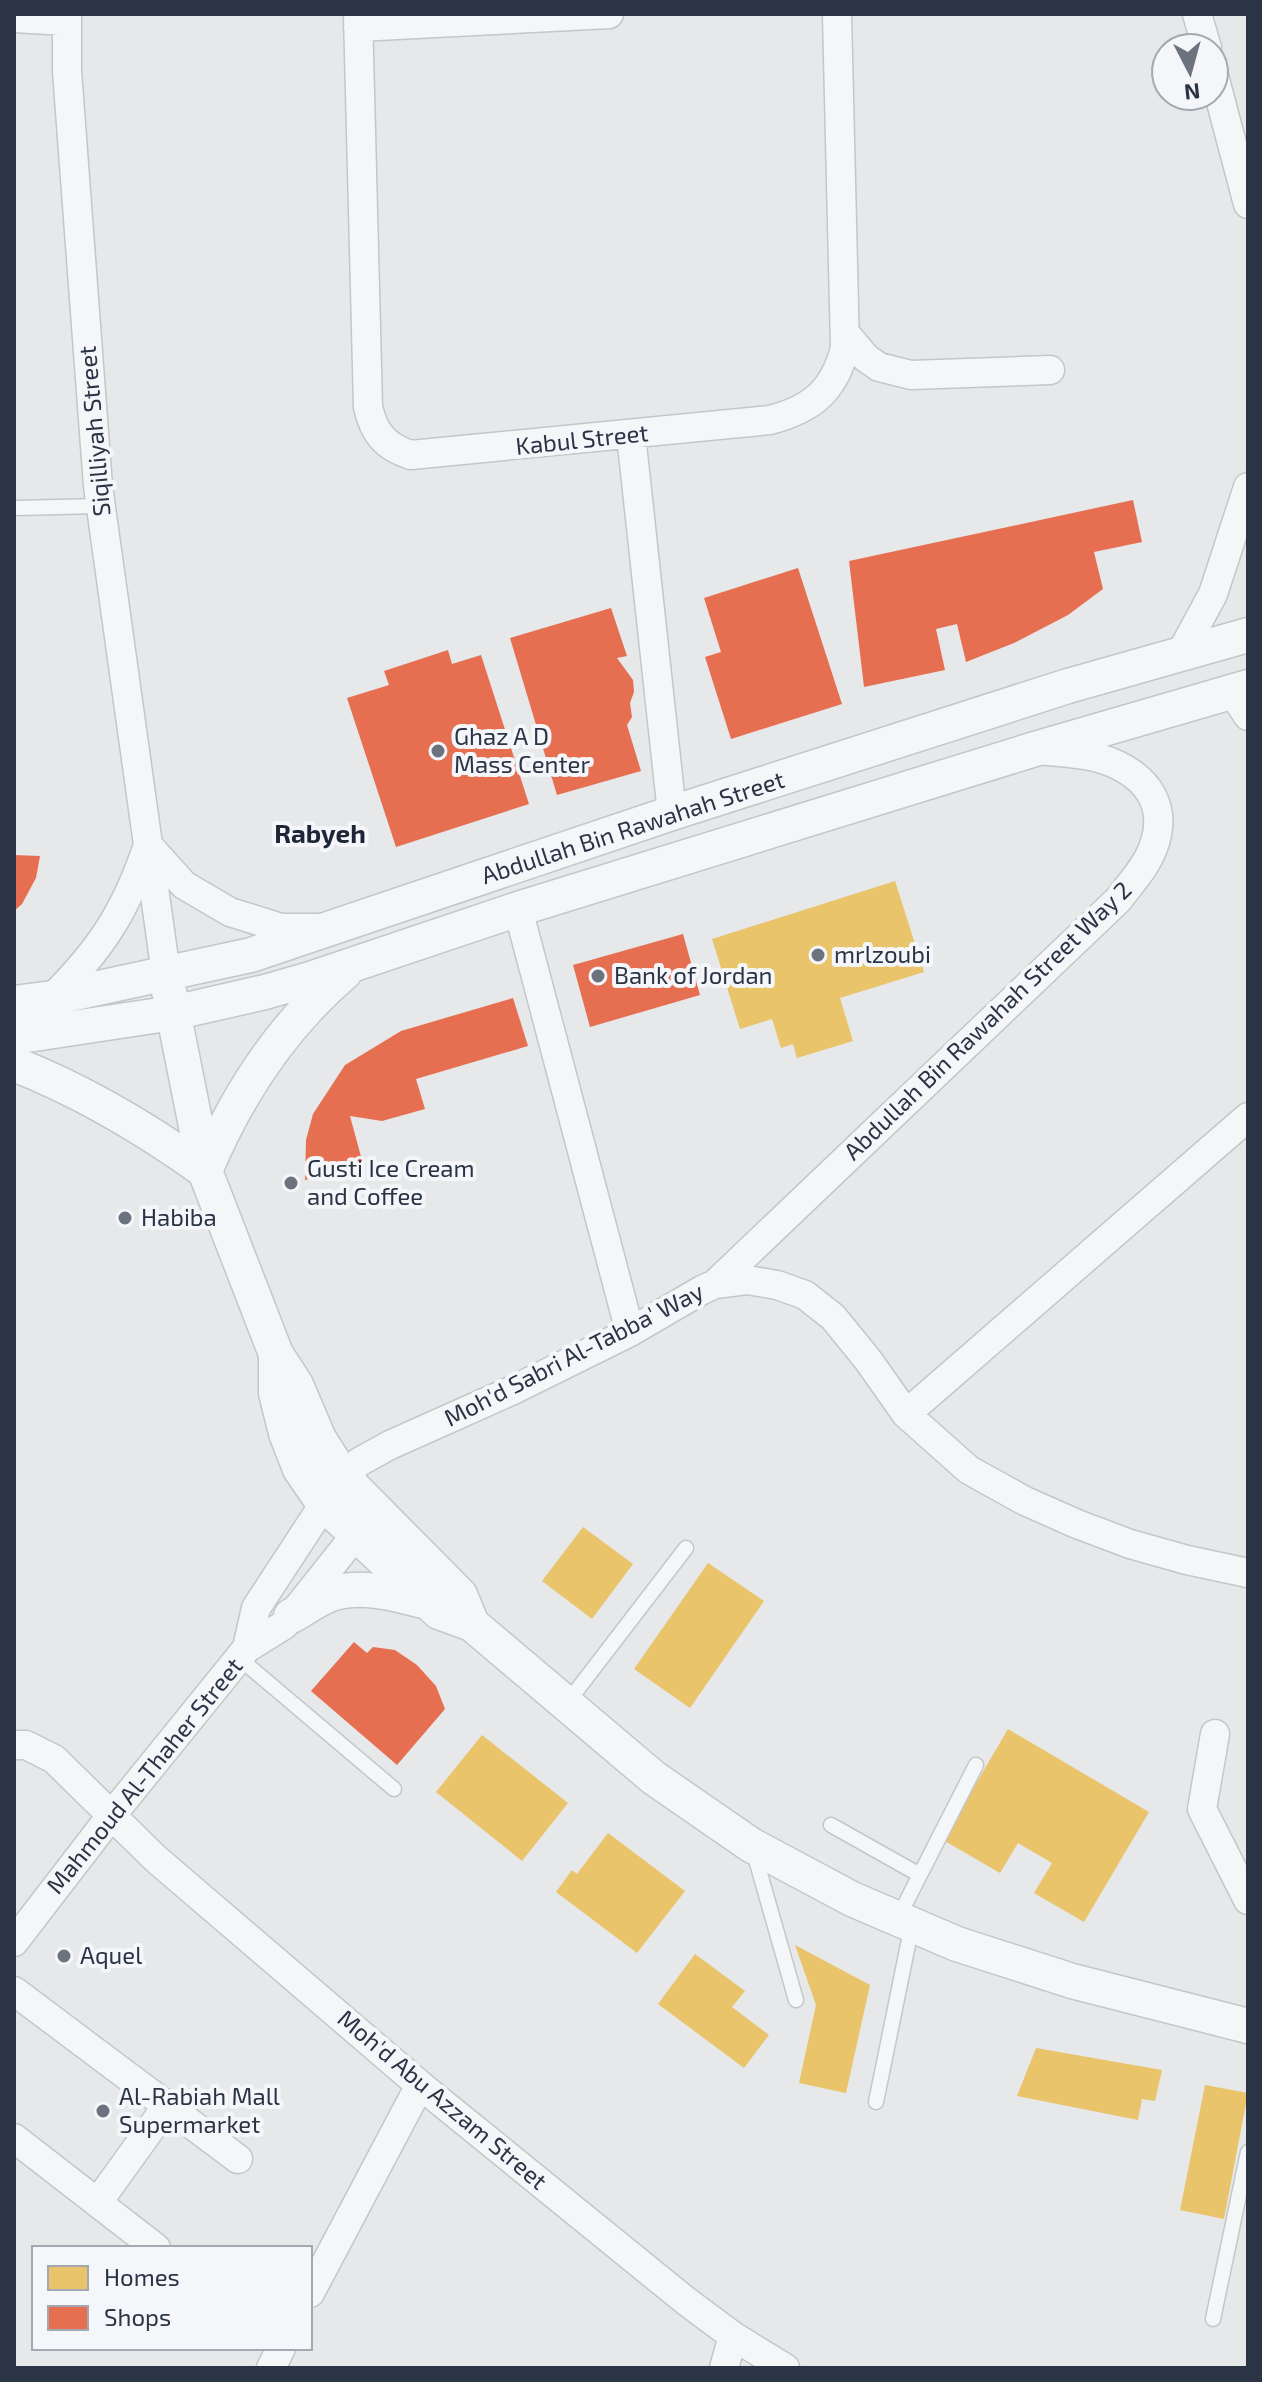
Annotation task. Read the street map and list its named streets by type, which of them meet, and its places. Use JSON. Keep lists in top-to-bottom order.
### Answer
{
  "streets": {
    "street": [
      "Siqilliyah Street",
      "Kabul Street",
      "Abdullah Bin Rawahah Street",
      "Abdullah Bin Rawahah Street Way 2",
      "Moh'd Sabri Al-Tabba' Way",
      "Mahmoud Al-Thaher Street",
      "Moh'd Abu Azzam Street"
    ]
  },
  "crossings": [
    ["Siqilliyah Street", "Abdullah Bin Rawahah Street"],
    ["Abdullah Bin Rawahah Street", "Abdullah Bin Rawahah Street Way 2"],
    ["Abdullah Bin Rawahah Street Way 2", "Moh'd Sabri Al-Tabba' Way"],
    ["Moh'd Sabri Al-Tabba' Way", "Mahmoud Al-Thaher Street"],
    ["Mahmoud Al-Thaher Street", "Moh'd Abu Azzam Street"]
  ],
  "districts": ["Rabyeh"],
  "places": [
    "Ghaz A D Mass Center",
    "mrlzoubi",
    "Bank of Jordan",
    "Gusti Ice Cream and Coffee",
    "Habiba",
    "Aquel",
    "Al-Rabiah Mall Supermarket"
  ],
  "legend": ["Homes", "Shops"],
  "north": "bottom"
}
